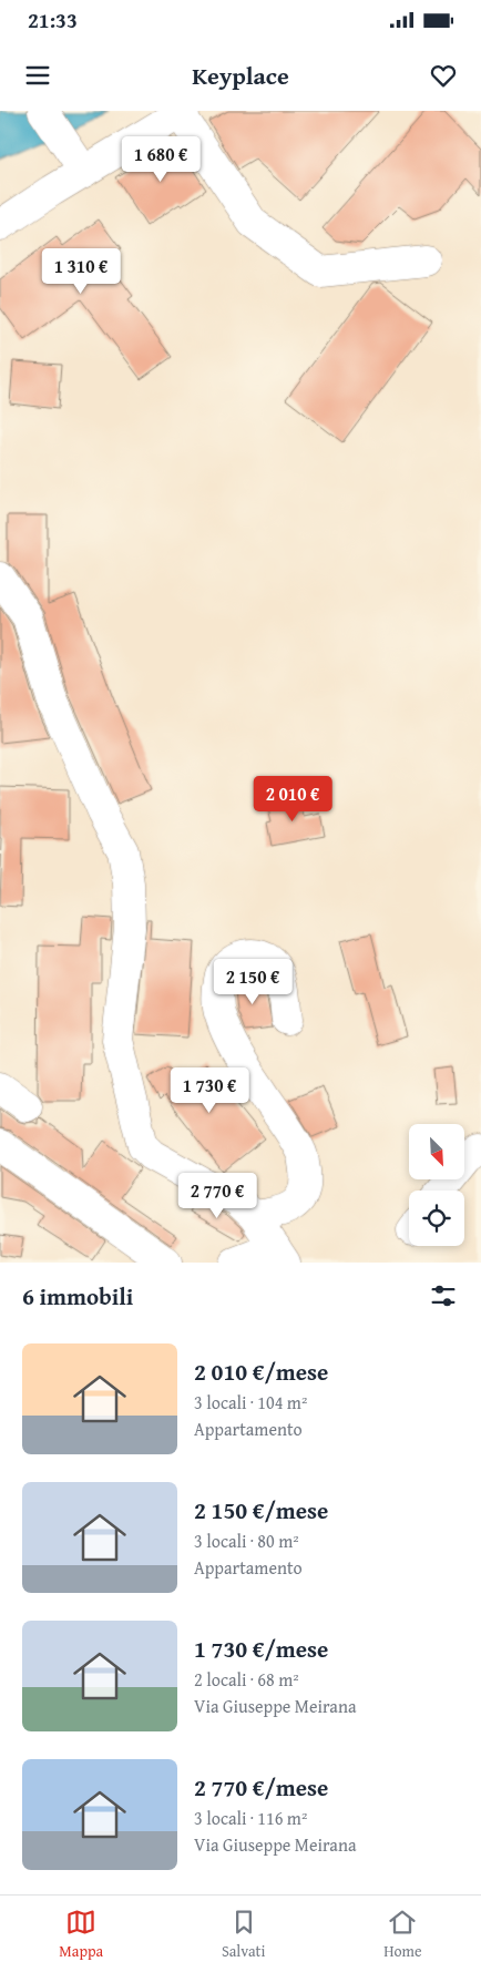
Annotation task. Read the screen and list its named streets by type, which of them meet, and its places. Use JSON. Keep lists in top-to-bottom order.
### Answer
{
  "north": "bottom right",
  "page": {
    "status": "21:33",
    "header": "Keyplace",
    "price": [
      "1 680 €",
      "1 310 €",
      "2 010 €",
      "2 150 €",
      "1 730 €",
      "2 770 €"
    ],
    "heading": "6 immobili",
    "list": [
      {
        "name": "2 010 €/mese",
        "note": "3 locali · 104 m² · Appartamento"
      },
      {
        "name": "2 150 €/mese",
        "note": "3 locali · 80 m² · Appartamento"
      },
      {
        "name": "1 730 €/mese",
        "note": "2 locali · 68 m² · Via Giuseppe Meirana"
      },
      {
        "name": "2 770 €/mese",
        "note": "3 locali · 116 m² · Via Giuseppe Meirana"
      }
    ],
    "tabs": ["Mappa", "Salvati", "Home"]
  }
}
